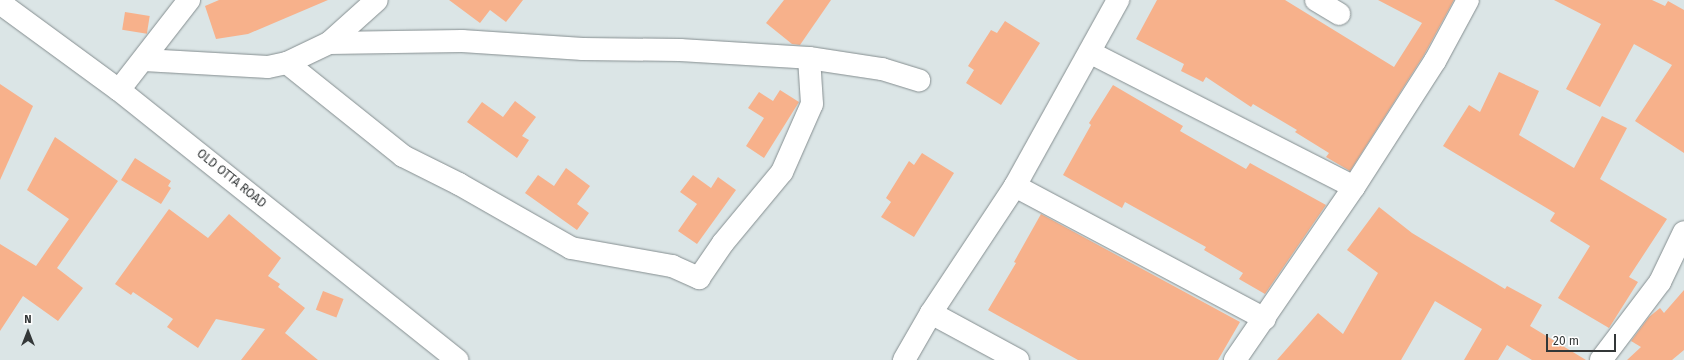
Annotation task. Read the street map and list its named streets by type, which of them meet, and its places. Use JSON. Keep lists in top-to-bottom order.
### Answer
{
  "streets": {
    "street": ["OLD OTTA ROAD"]
  },
  "scale_bar": "20 m",
  "north": "top"
}
